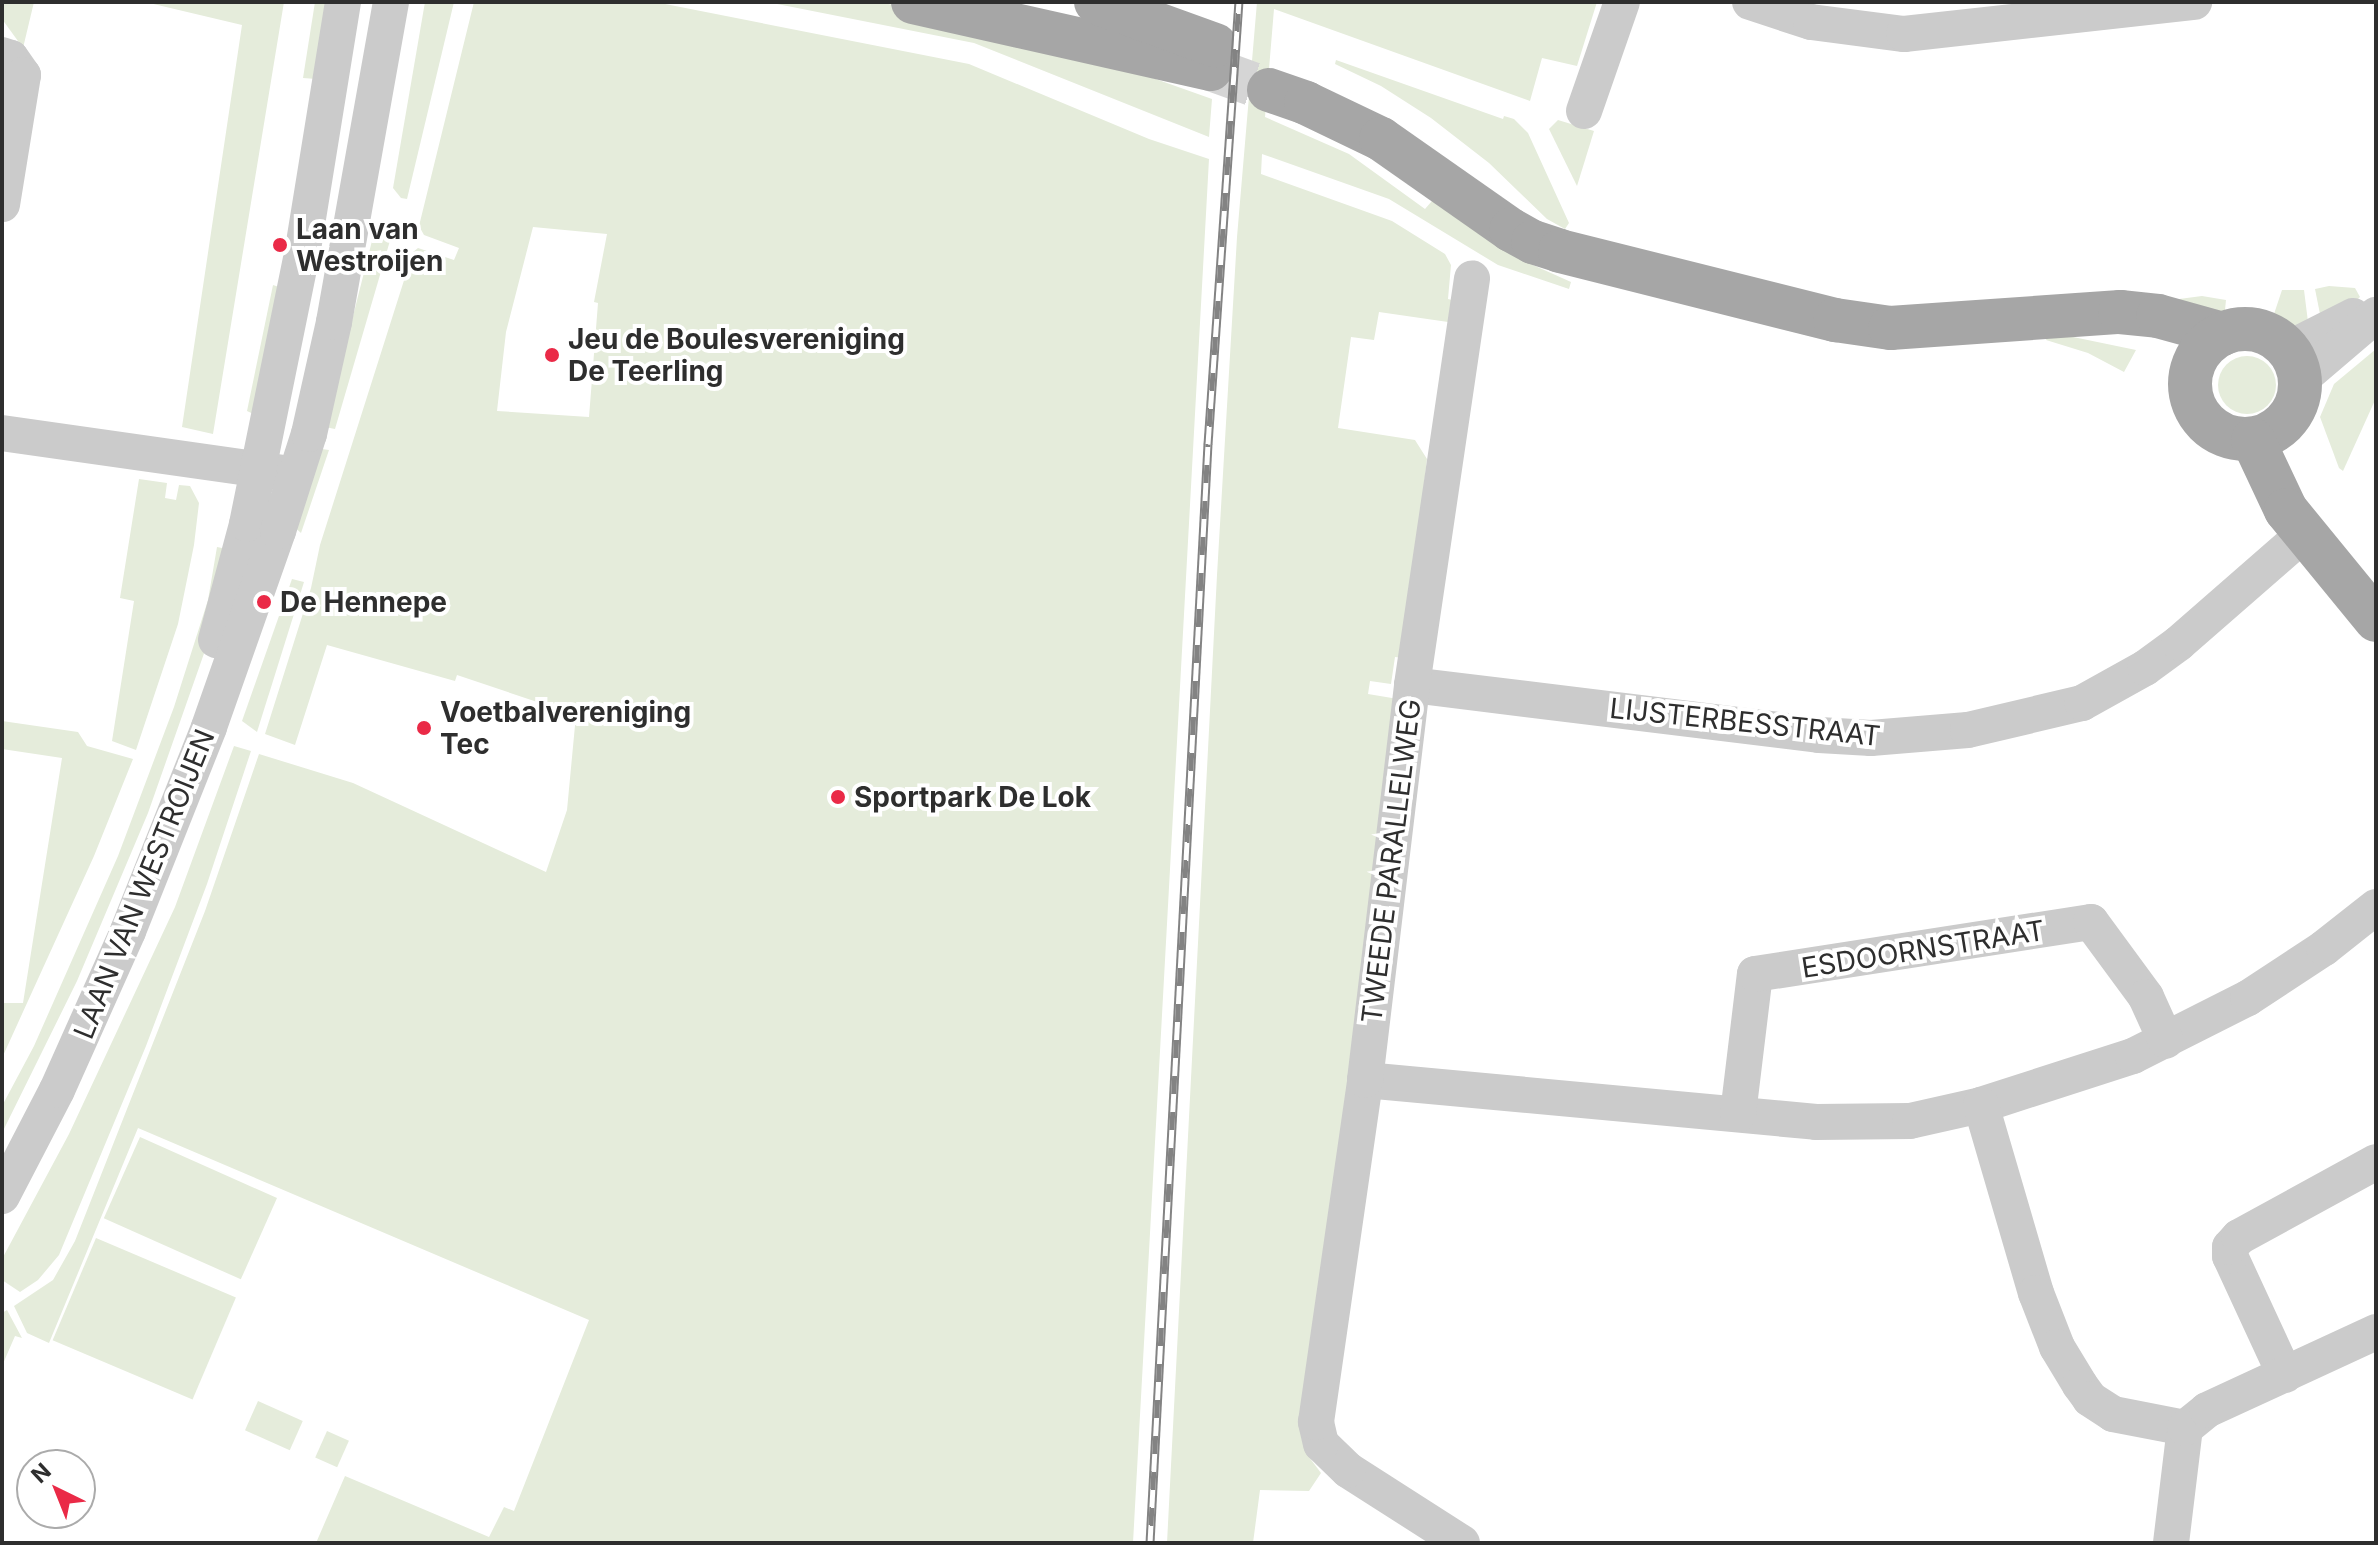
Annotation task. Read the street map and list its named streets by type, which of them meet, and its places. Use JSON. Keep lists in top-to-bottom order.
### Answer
{
  "streets": {
    "street": [
      "LIJSTERBESSTRAAT",
      "TWEEDE PARALLELWEG",
      "LAAN VAN WESTROIJEN",
      "ESDOORNSTRAAT"
    ]
  },
  "crossings": [
    ["LIJSTERBESSTRAAT", "TWEEDE PARALLELWEG"]
  ],
  "places": [
    "Laan van Westroijen",
    "Jeu de Boulesvereniging De Teerling",
    "De Hennepe",
    "Voetbalvereniging Tec",
    "Sportpark De Lok"
  ],
  "north": "top left"
}
